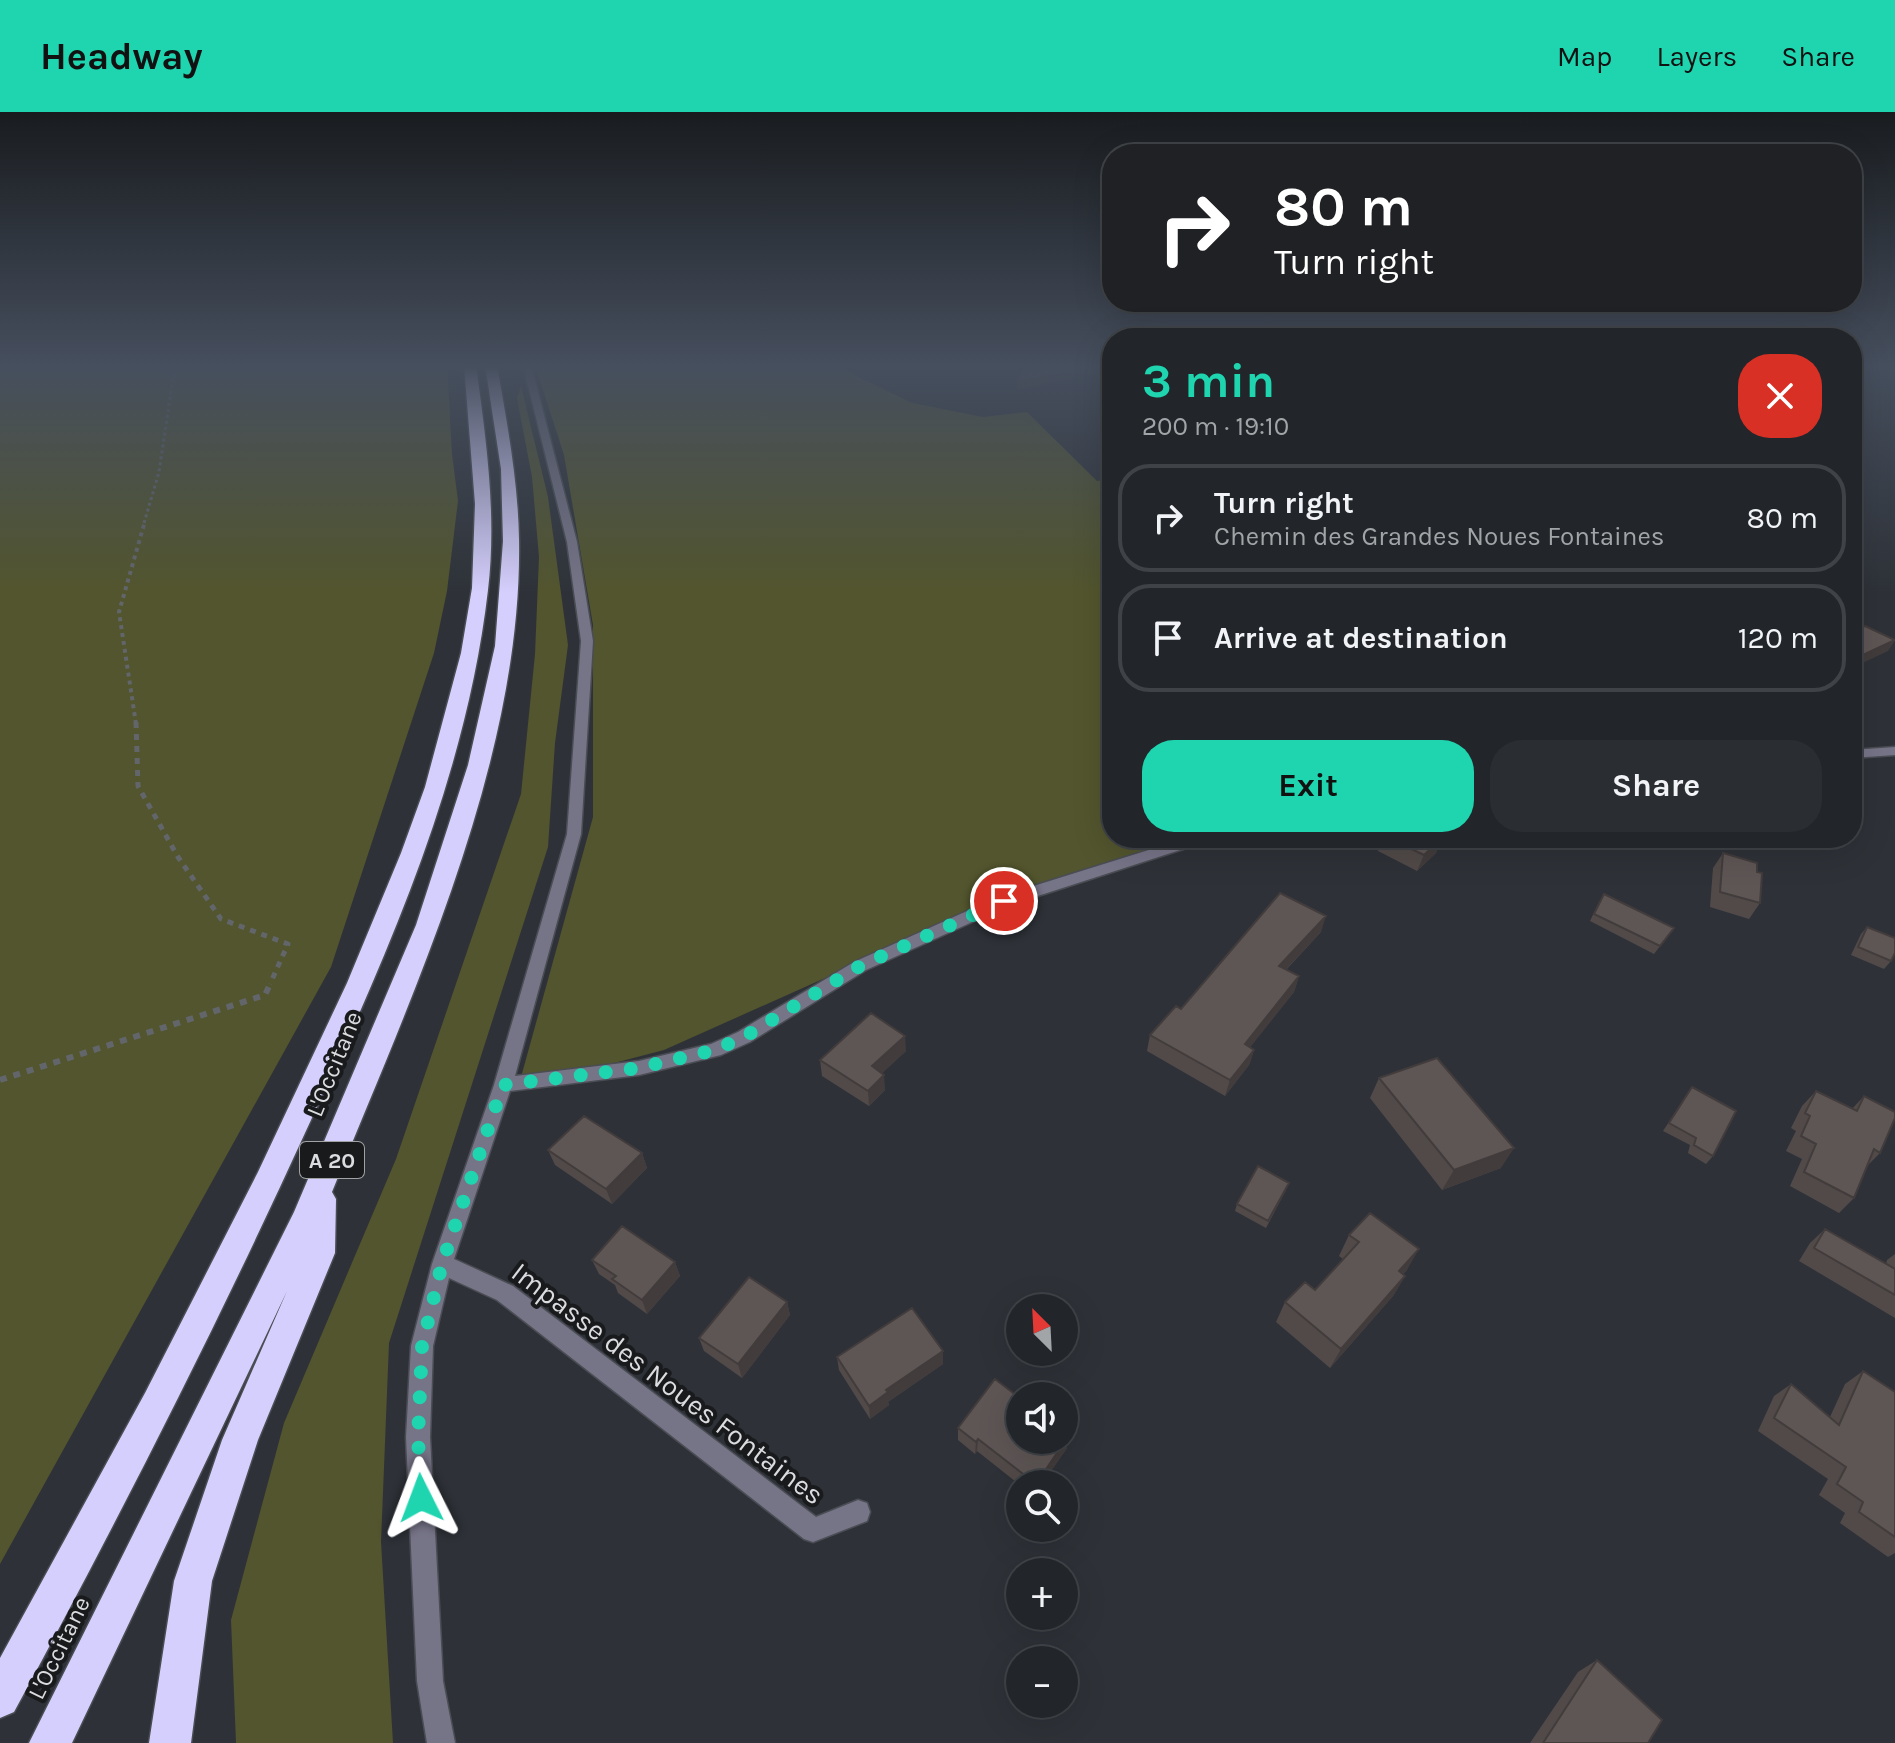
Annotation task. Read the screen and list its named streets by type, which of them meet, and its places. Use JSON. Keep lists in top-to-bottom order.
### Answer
{
  "streets": {
    "highway": ["L'Occitane", "A 20"],
    "street": ["Impasse des Noues Fontaines"]
  },
  "north": "top left",
  "page": {
    "header": "Headway",
    "nav": ["Map", "Layers", "Share"],
    "turn": ["80 m", "Turn right"],
    "heading": ["3 min", "200 m · 19:10"],
    "list": [
      {
        "name": "Turn right",
        "note": "Chemin des Grandes Noues Fontaines",
        "value": "80 m"
      },
      {
        "name": "Arrive at destination",
        "value": "120 m"
      }
    ],
    "buttons": ["Exit", "Share"],
    "map_buttons": ["+", "−"]
  }
}
